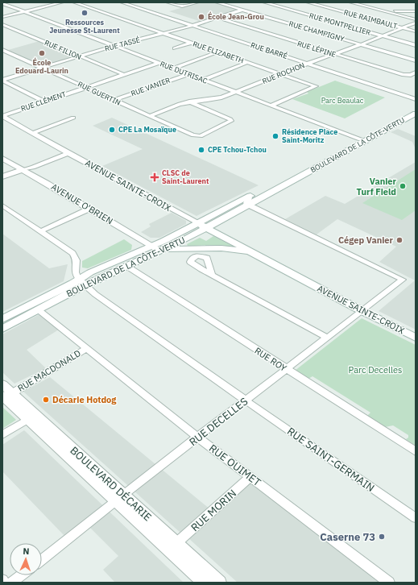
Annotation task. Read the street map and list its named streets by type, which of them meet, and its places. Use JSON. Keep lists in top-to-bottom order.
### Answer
{
  "streets": {
    "main road": ["BOULEVARD DE LA CÔTE-VERTU", "AVENUE SAINTE-CROIX"],
    "street": [
      "RUE RAIMBAULT",
      "RUE MONTPELLIER",
      "RUE CHAMPIGNY",
      "RUE TASSÉ",
      "RUE LÉPINE",
      "RUE FILION",
      "RUE BARRÉ",
      "RUE ELIZABETH",
      "RUE DUTRISAC",
      "RUE ROCHON",
      "RUE VANIER",
      "RUE GUERTIN",
      "RUE CLÉMENT",
      "AVENUE O'BRIEN",
      "RUE ROY",
      "RUE MACDONALD",
      "RUE DECELLES",
      "RUE SAINT-GERMAIN",
      "RUE OUIMET",
      "BOULEVARD DÉCARIE",
      "RUE MORIN"
    ]
  },
  "crossings": [
    ["RUE RAIMBAULT", "RUE ROCHON"],
    ["RUE MONTPELLIER", "RUE ROCHON"],
    ["RUE CHAMPIGNY", "RUE TASSÉ"],
    ["RUE CHAMPIGNY", "RUE ROCHON"],
    ["RUE TASSÉ", "RUE LÉPINE"],
    ["RUE TASSÉ", "RUE FILION"],
    ["RUE TASSÉ", "RUE BARRÉ"],
    ["RUE TASSÉ", "RUE ELIZABETH"],
    ["RUE TASSÉ", "RUE DUTRISAC"],
    ["RUE TASSÉ", "RUE GUERTIN"],
    ["RUE LÉPINE", "RUE ROCHON"],
    ["RUE FILION", "RUE CLÉMENT"],
    ["RUE BARRÉ", "RUE ROCHON"],
    ["RUE ELIZABETH", "RUE DUTRISAC"],
    ["RUE ELIZABETH", "RUE ROCHON"],
    ["RUE DUTRISAC", "RUE ROCHON"],
    ["RUE DUTRISAC", "RUE VANIER"],
    ["RUE DUTRISAC", "RUE CLÉMENT"],
    ["RUE DUTRISAC", "BOULEVARD DE LA CÔTE-VERTU"],
    ["RUE ROCHON", "RUE GUERTIN"],
    ["RUE VANIER", "RUE GUERTIN"],
    ["RUE GUERTIN", "RUE CLÉMENT"],
    ["RUE CLÉMENT", "AVENUE SAINTE-CROIX"],
    ["BOULEVARD DE LA CÔTE-VERTU", "AVENUE SAINTE-CROIX"],
    ["BOULEVARD DE LA CÔTE-VERTU", "AVENUE O'BRIEN"],
    ["BOULEVARD DE LA CÔTE-VERTU", "RUE ROY"],
    ["BOULEVARD DE LA CÔTE-VERTU", "RUE DECELLES"],
    ["BOULEVARD DE LA CÔTE-VERTU", "RUE SAINT-GERMAIN"],
    ["BOULEVARD DE LA CÔTE-VERTU", "RUE OUIMET"],
    ["AVENUE SAINTE-CROIX", "AVENUE O'BRIEN"],
    ["AVENUE SAINTE-CROIX", "RUE DECELLES"],
    ["RUE ROY", "RUE DECELLES"],
    ["RUE MACDONALD", "RUE OUIMET"],
    ["RUE MACDONALD", "BOULEVARD DÉCARIE"],
    ["RUE DECELLES", "RUE SAINT-GERMAIN"],
    ["RUE DECELLES", "RUE OUIMET"],
    ["RUE DECELLES", "BOULEVARD DÉCARIE"],
    ["RUE OUIMET", "RUE MORIN"],
    ["BOULEVARD DÉCARIE", "RUE MORIN"]
  ],
  "parks": ["Parc Beaulac", "Parc Decelles"],
  "places": {
    "other": [
      "Ressources Jeunesse St-Laurent",
      "École Jean-Grou",
      "École Edouard-Laurin",
      "CPE La Mosaïque",
      "Résidence Place Saint-Moritz",
      "CPE Tchou-Tchou",
      "Vanier Turf Field",
      "Cégep Vanier",
      "Décarie Hotdog",
      "Caserne 73"
    ],
    "health": ["CLSC de Saint-Laurent"]
  },
  "north": "top"
}
